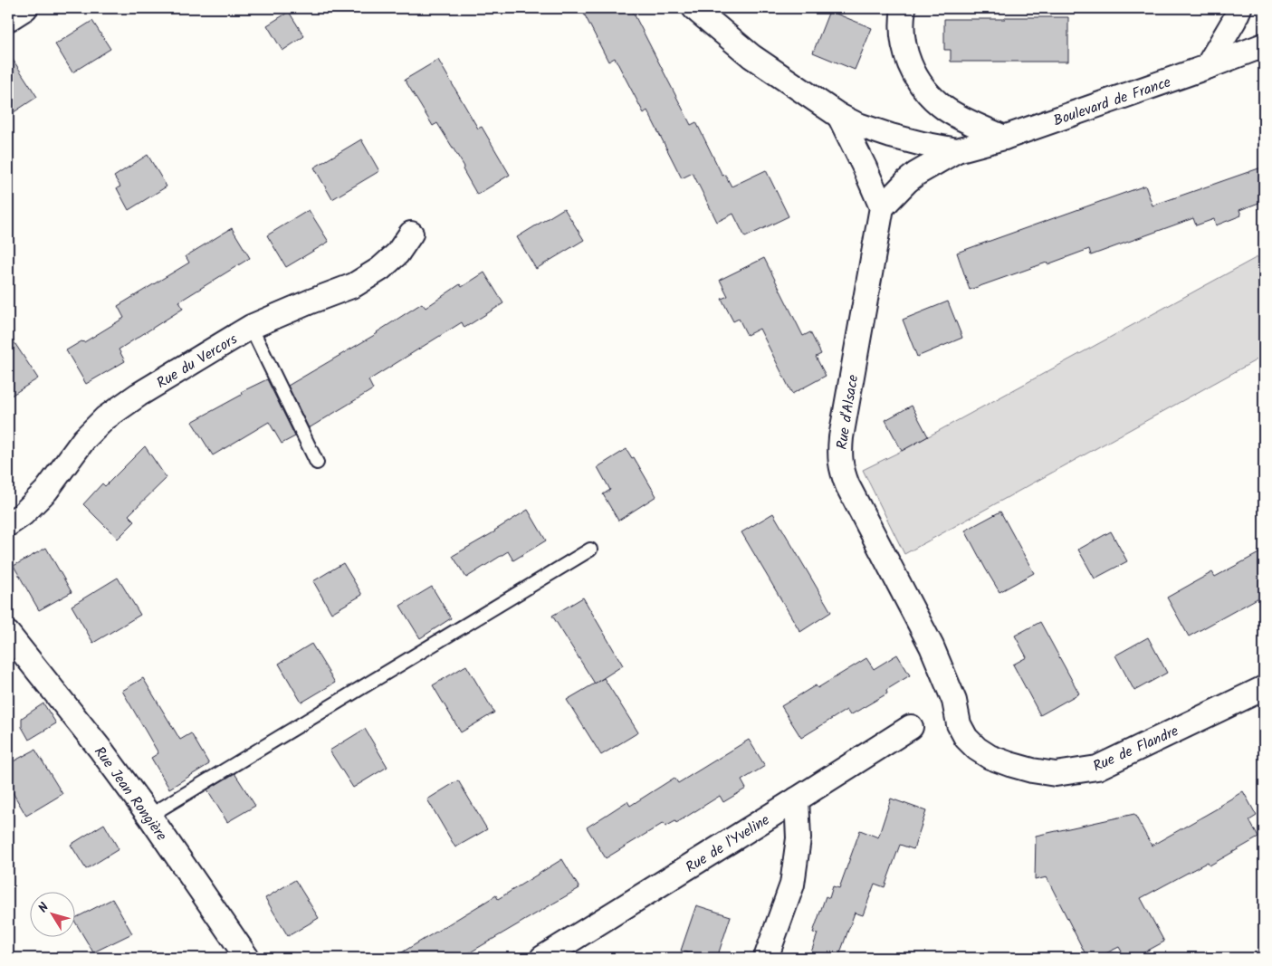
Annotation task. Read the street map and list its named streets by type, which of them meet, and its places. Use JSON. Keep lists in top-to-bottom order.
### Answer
{
  "streets": {
    "street": [
      "Boulevard de France",
      "Rue du Vercors",
      "Rue d'Alsace",
      "Rue de Flandre",
      "Rue Jean Rongière",
      "Rue de l'Yveline"
    ]
  },
  "crossings": [
    ["Boulevard de France", "Rue d'Alsace"],
    ["Rue d'Alsace", "Rue de Flandre"]
  ],
  "north": "top left"
}
